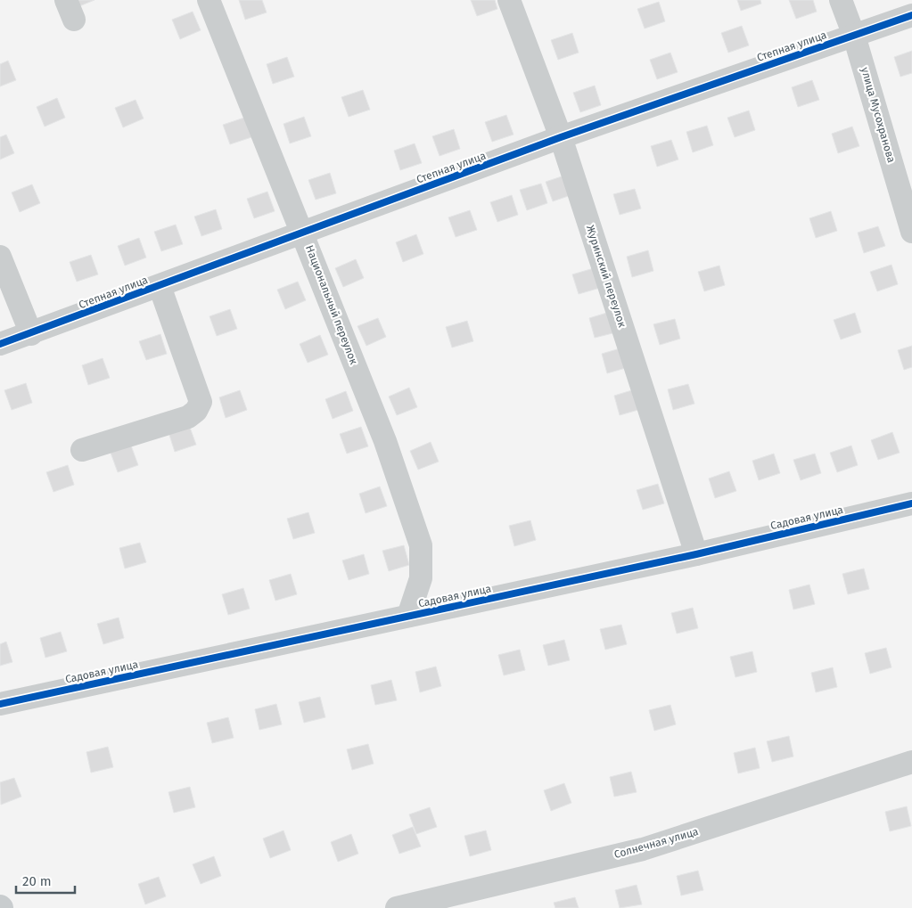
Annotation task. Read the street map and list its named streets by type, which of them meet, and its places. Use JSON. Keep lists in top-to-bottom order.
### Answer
{
  "streets": {
    "street": [
      "Степная улица",
      "улица Мусохранова",
      "Журинский переулок",
      "Национальный переулок",
      "Садовая улица",
      "Солнечная улица"
    ]
  },
  "crossings": [
    ["Степная улица", "улица Мусохранова"],
    ["Степная улица", "Журинский переулок"],
    ["Степная улица", "Национальный переулок"],
    ["Журинский переулок", "Садовая улица"],
    ["Национальный переулок", "Садовая улица"]
  ],
  "scale_bar": "20 m"
}
